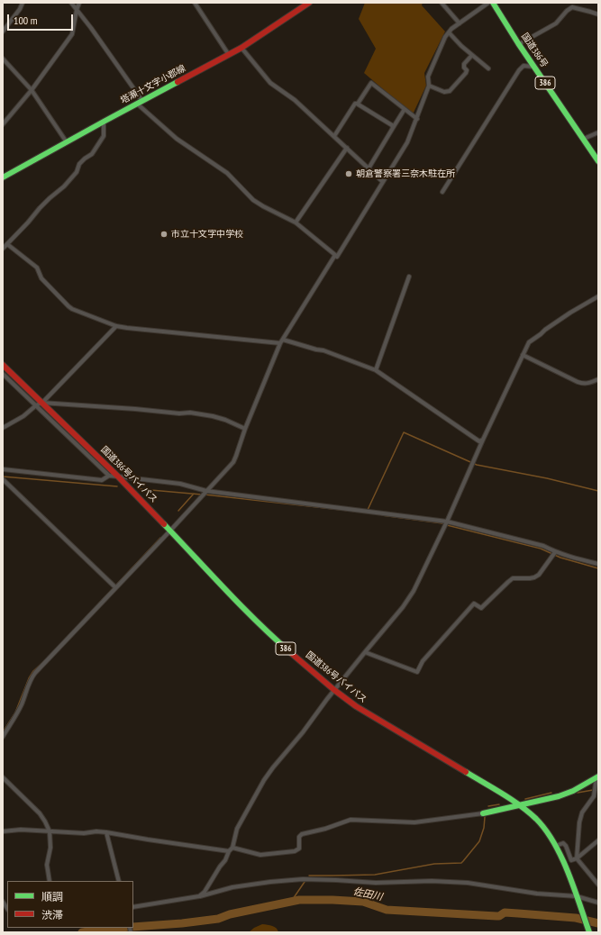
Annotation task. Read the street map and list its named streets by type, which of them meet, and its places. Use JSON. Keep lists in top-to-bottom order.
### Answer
{
  "streets": {
    "main road": [
      "国道386号",
      "386",
      "塔瀬十文字小郡線",
      "国道386号バイパス"
    ]
  },
  "water": ["佐田川"],
  "places": ["朝倉警察署三奈木駐在所", "市立十文字中学校"],
  "legend": ["順調", "渋滞"],
  "scale_bar": "100 m"
}
